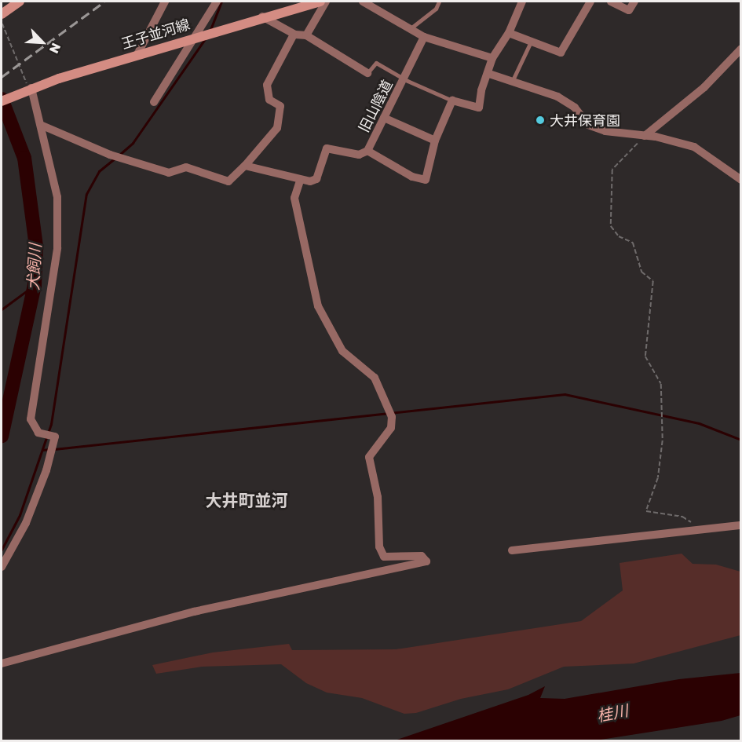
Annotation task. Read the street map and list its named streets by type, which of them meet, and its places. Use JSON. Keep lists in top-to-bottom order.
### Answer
{
  "streets": {
    "main road": ["王子並河線"],
    "street": ["旧山陰道"]
  },
  "districts": ["大井町並河"],
  "water": ["犬飼川", "桂川"],
  "places": ["大井保育園"],
  "north": "bottom right"
}
